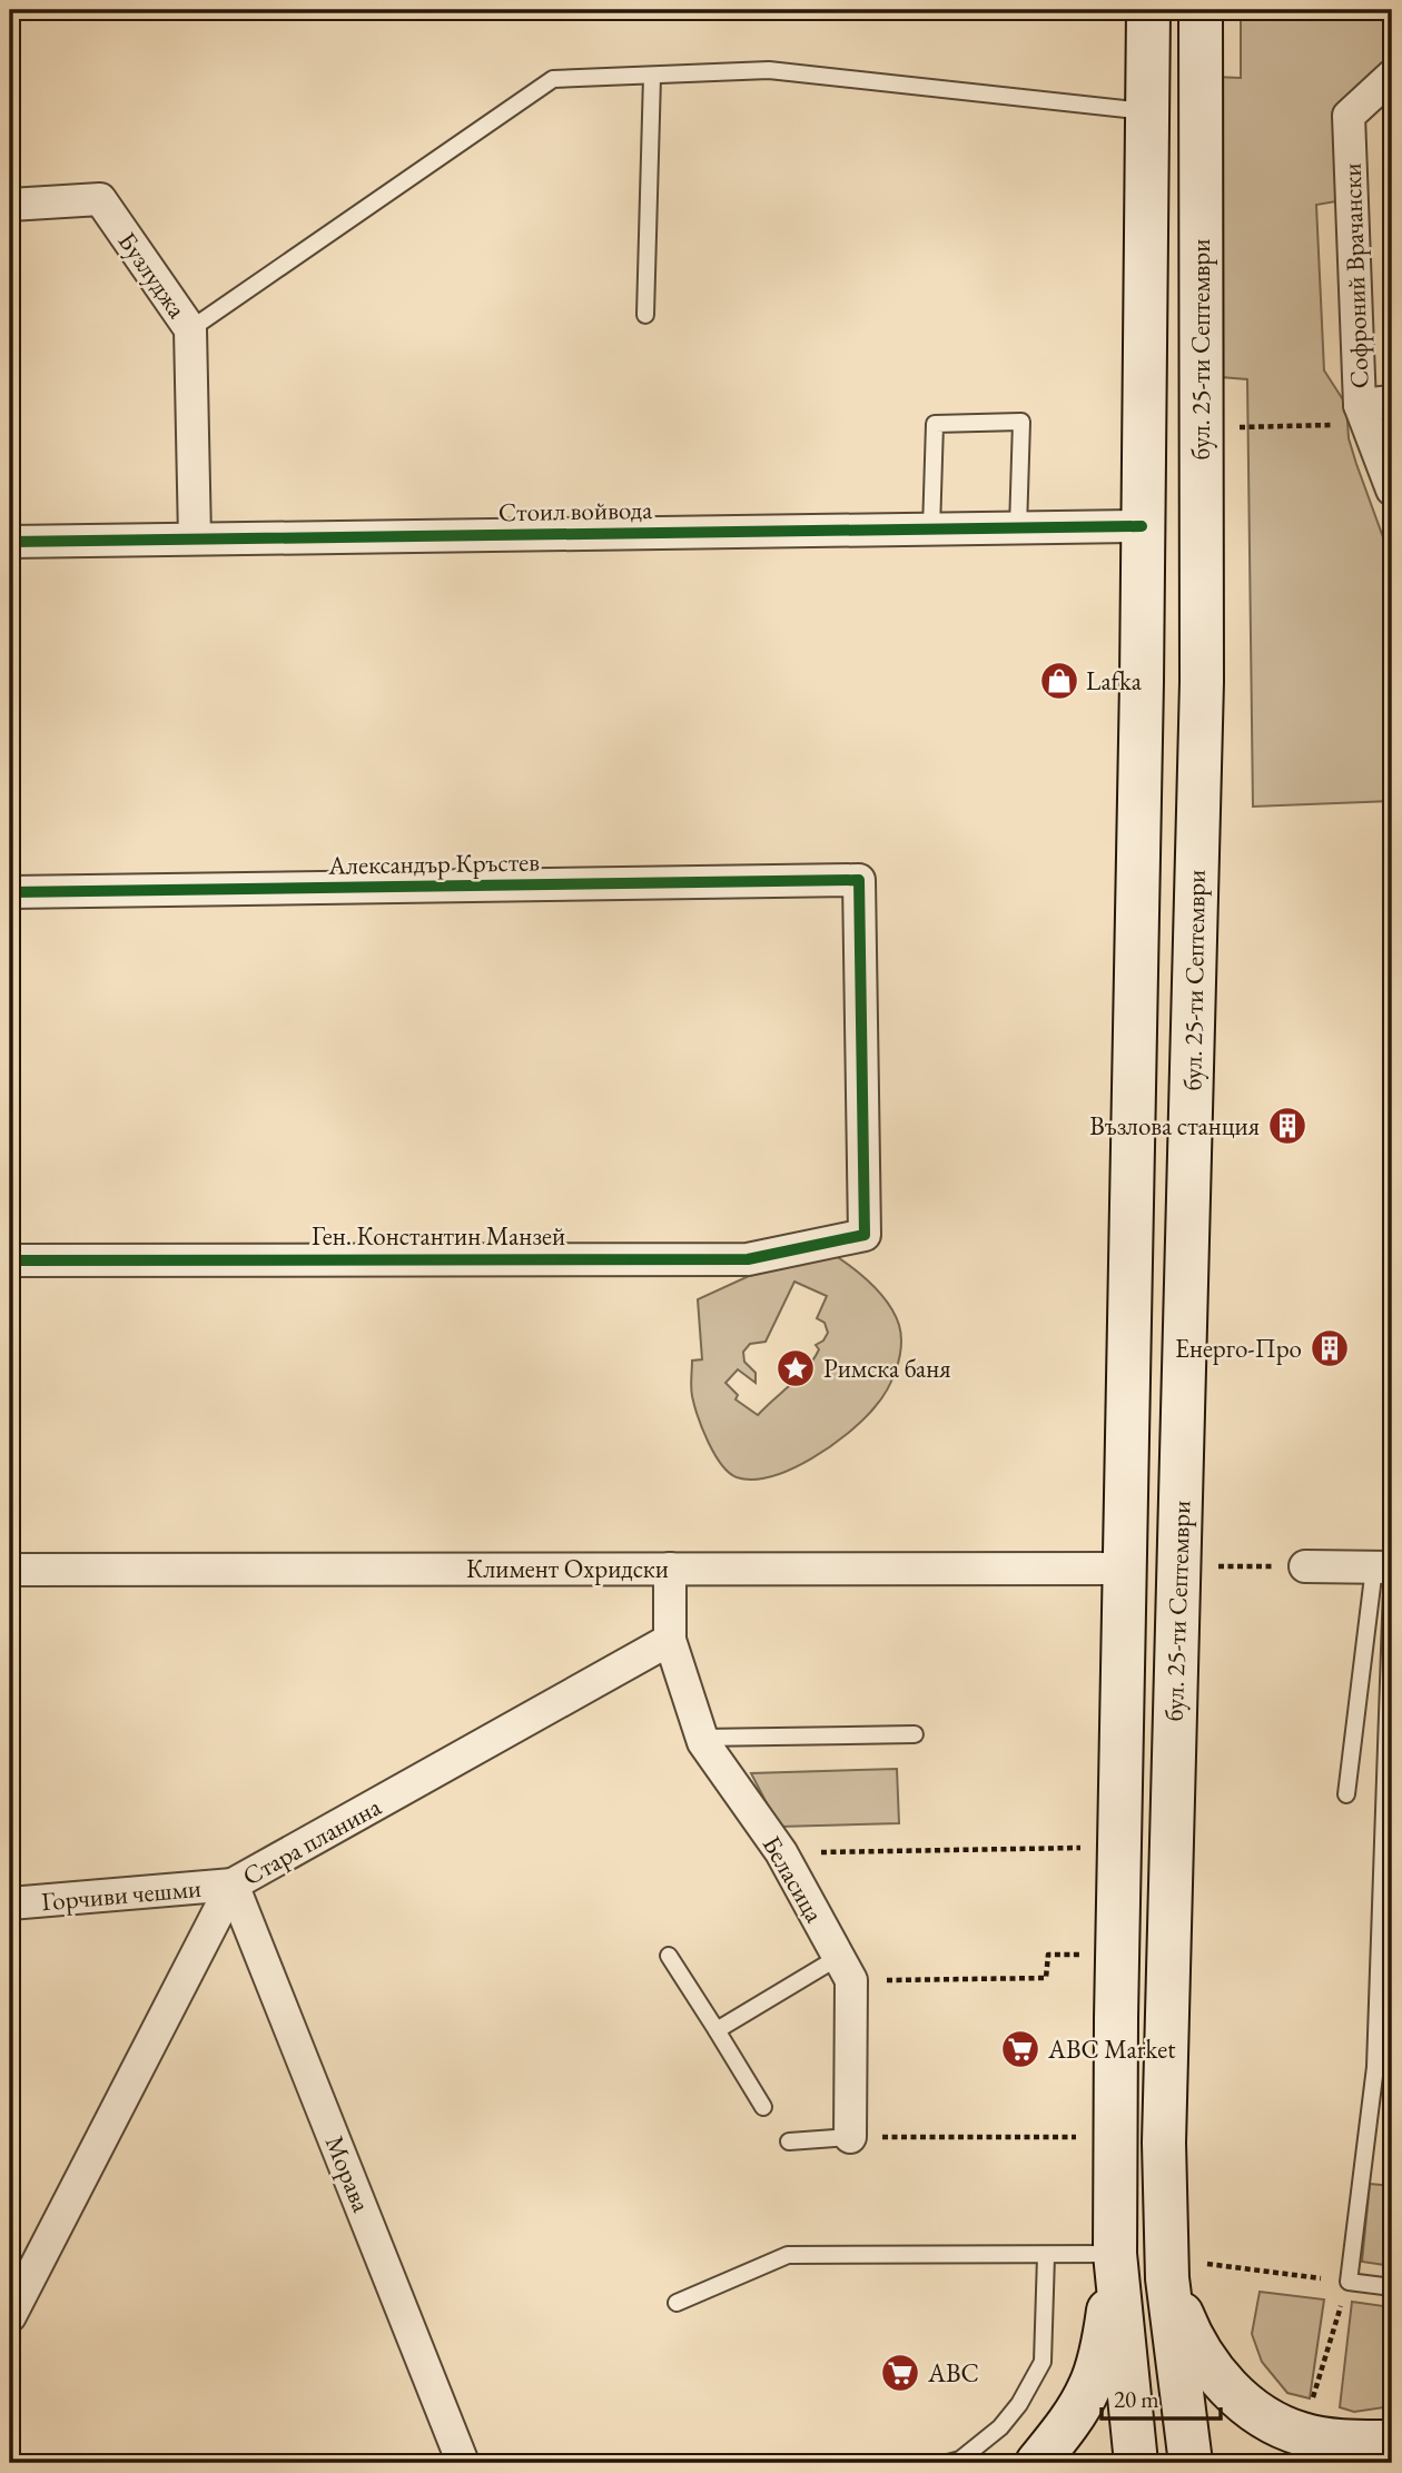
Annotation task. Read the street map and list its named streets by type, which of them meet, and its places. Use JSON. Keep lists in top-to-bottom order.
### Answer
{
  "streets": {
    "main road": ["бул. 25-ти Септември"],
    "street": [
      "Бузлуджа",
      "Софроний Врачански",
      "Стоил войвода",
      "Александър Кръстев",
      "Ген. Константин Манзей",
      "Климент Охридски",
      "Стара планина",
      "Беласица",
      "Горчиви чешми",
      "Морава"
    ]
  },
  "crossings": [
    ["Бузлуджа", "Стоил войвода"],
    ["бул. 25-ти Септември", "Стоил войвода"],
    ["бул. 25-ти Септември", "Климент Охридски"],
    ["Александър Кръстев", "Ген. Константин Манзей"],
    ["Стара планина", "Беласица"],
    ["Стара планина", "Горчиви чешми"],
    ["Стара планина", "Морава"],
    ["Горчиви чешми", "Морава"]
  ],
  "places": {
    "shop": ["Lafka"],
    "building": ["Възлова станция", "Енерго-Про"],
    "place": ["Римска баня"],
    "supermarket": ["ABC Market", "ABC"]
  },
  "scale_bar": "20 m"
}
